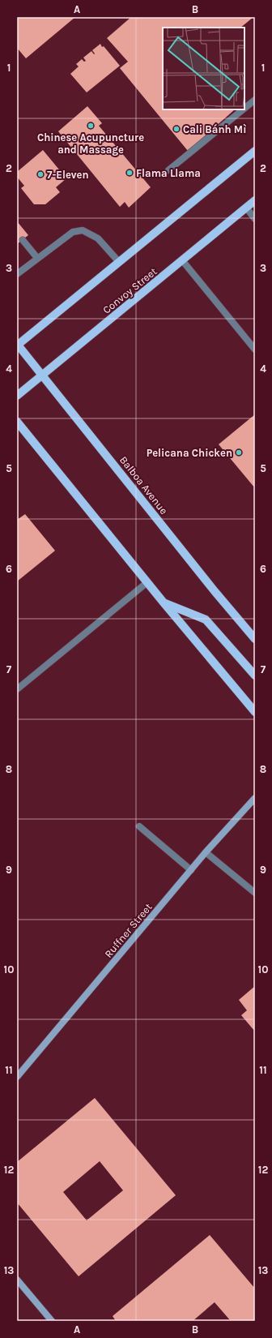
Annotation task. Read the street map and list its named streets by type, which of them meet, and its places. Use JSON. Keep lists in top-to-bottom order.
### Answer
{
  "streets": {
    "main road": ["Convoy Street", "Balboa Avenue"],
    "street": ["Ruffner Street"]
  },
  "crossings": [
    ["Convoy Street", "Balboa Avenue"]
  ],
  "places": [
    "Chinese Acupuncture and Massage",
    "Cali Bánh Mì",
    "Flama Llama",
    "7-Eleven",
    "Pelicana Chicken"
  ],
  "grid": {
    "columns": ["A", "B"],
    "rows": [
      "1",
      "2",
      "3",
      "4",
      "5",
      "6",
      "7",
      "8",
      "9",
      "10",
      "11",
      "12",
      "13"
    ]
  }
}
